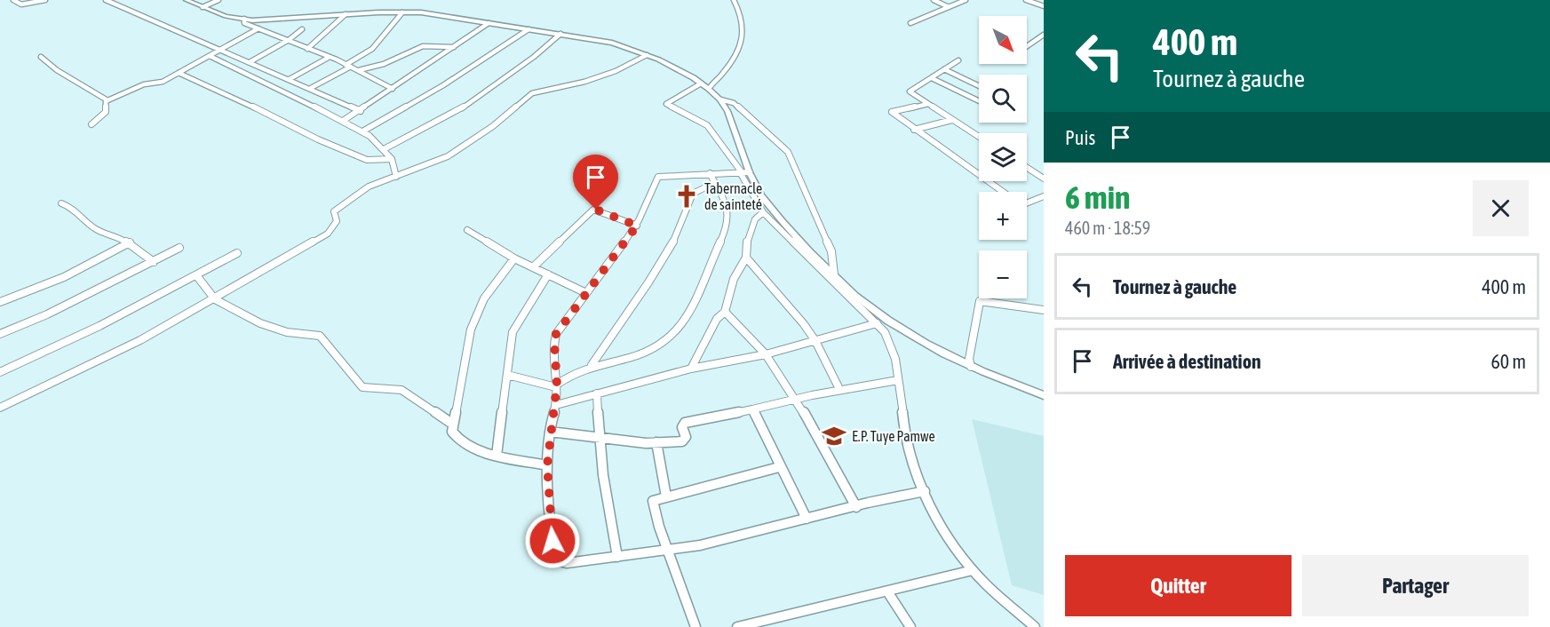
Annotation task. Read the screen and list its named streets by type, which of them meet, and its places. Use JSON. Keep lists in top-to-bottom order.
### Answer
{
  "places": {
    "church": ["Tabernacle de sainteté"],
    "school or university": ["E.P. Tuye Pamwe"]
  },
  "north": "bottom right",
  "page": {
    "turn": ["400 m", "Tournez à gauche"],
    "map_buttons": ["+", "−"],
    "then": "Puis",
    "heading": ["6 min", "460 m · 18:59"],
    "list": [
      {
        "name": "Tournez à gauche",
        "value": "400 m"
      },
      {
        "name": "Arrivée à destination",
        "value": "60 m"
      }
    ],
    "buttons": ["Quitter", "Partager"]
  }
}
